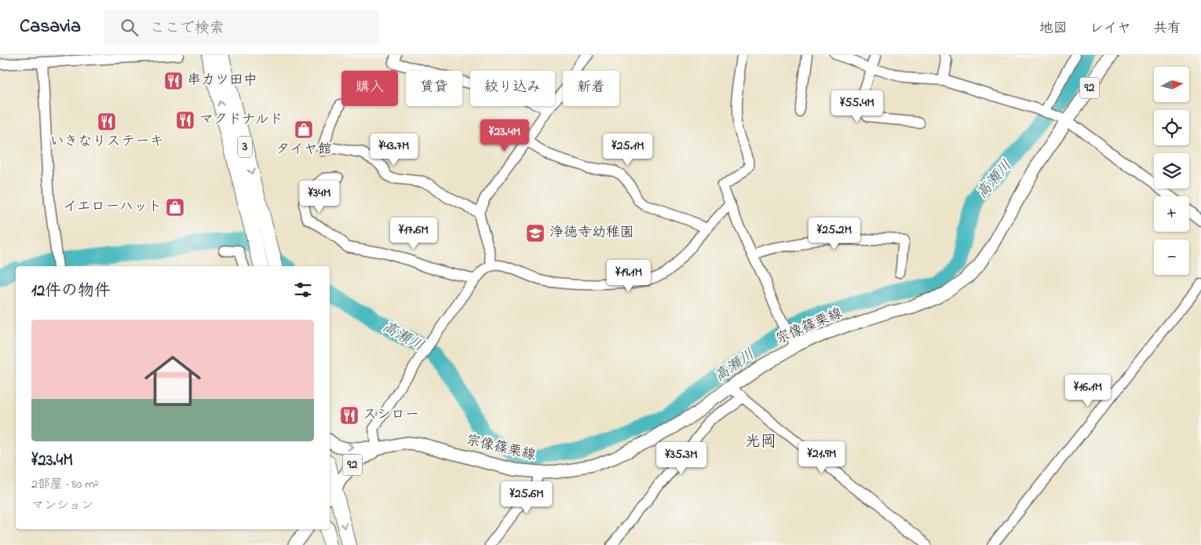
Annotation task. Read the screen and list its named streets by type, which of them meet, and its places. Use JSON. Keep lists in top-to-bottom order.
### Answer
{
  "streets": {
    "highway": ["3"],
    "main road": ["92", "宗像篠栗線"]
  },
  "districts": ["光岡"],
  "water": ["高瀬川"],
  "places": {
    "restaurant": [
      "串カツ田中",
      "マクドナルド",
      "いきなりステーキ",
      "スシロー"
    ],
    "shop": ["タイヤ館", "イエローハット"],
    "school or university": ["浄徳寺幼稚園"]
  },
  "north": "right",
  "page": {
    "header": "Casavia",
    "search": "ここで検索",
    "nav": ["地図", "レイヤ", "共有"],
    "map_buttons": ["+", "−"],
    "chip": [
      "購入",
      "賃貸",
      "絞り込み",
      "新着"
    ],
    "price": [
      "¥55.4M",
      "¥23.4M",
      "¥43.7M",
      "¥25.1M",
      "¥34M",
      "¥17.6M",
      "¥25.2M",
      "¥19.1M",
      "¥16.1M",
      "¥21.9M",
      "¥35.3M",
      "¥25.6M"
    ],
    "heading": "12件の物件",
    "list": [
      {
        "name": "¥23.4M",
        "note": "2部屋 · 80 m² · マンション"
      }
    ]
  }
}
